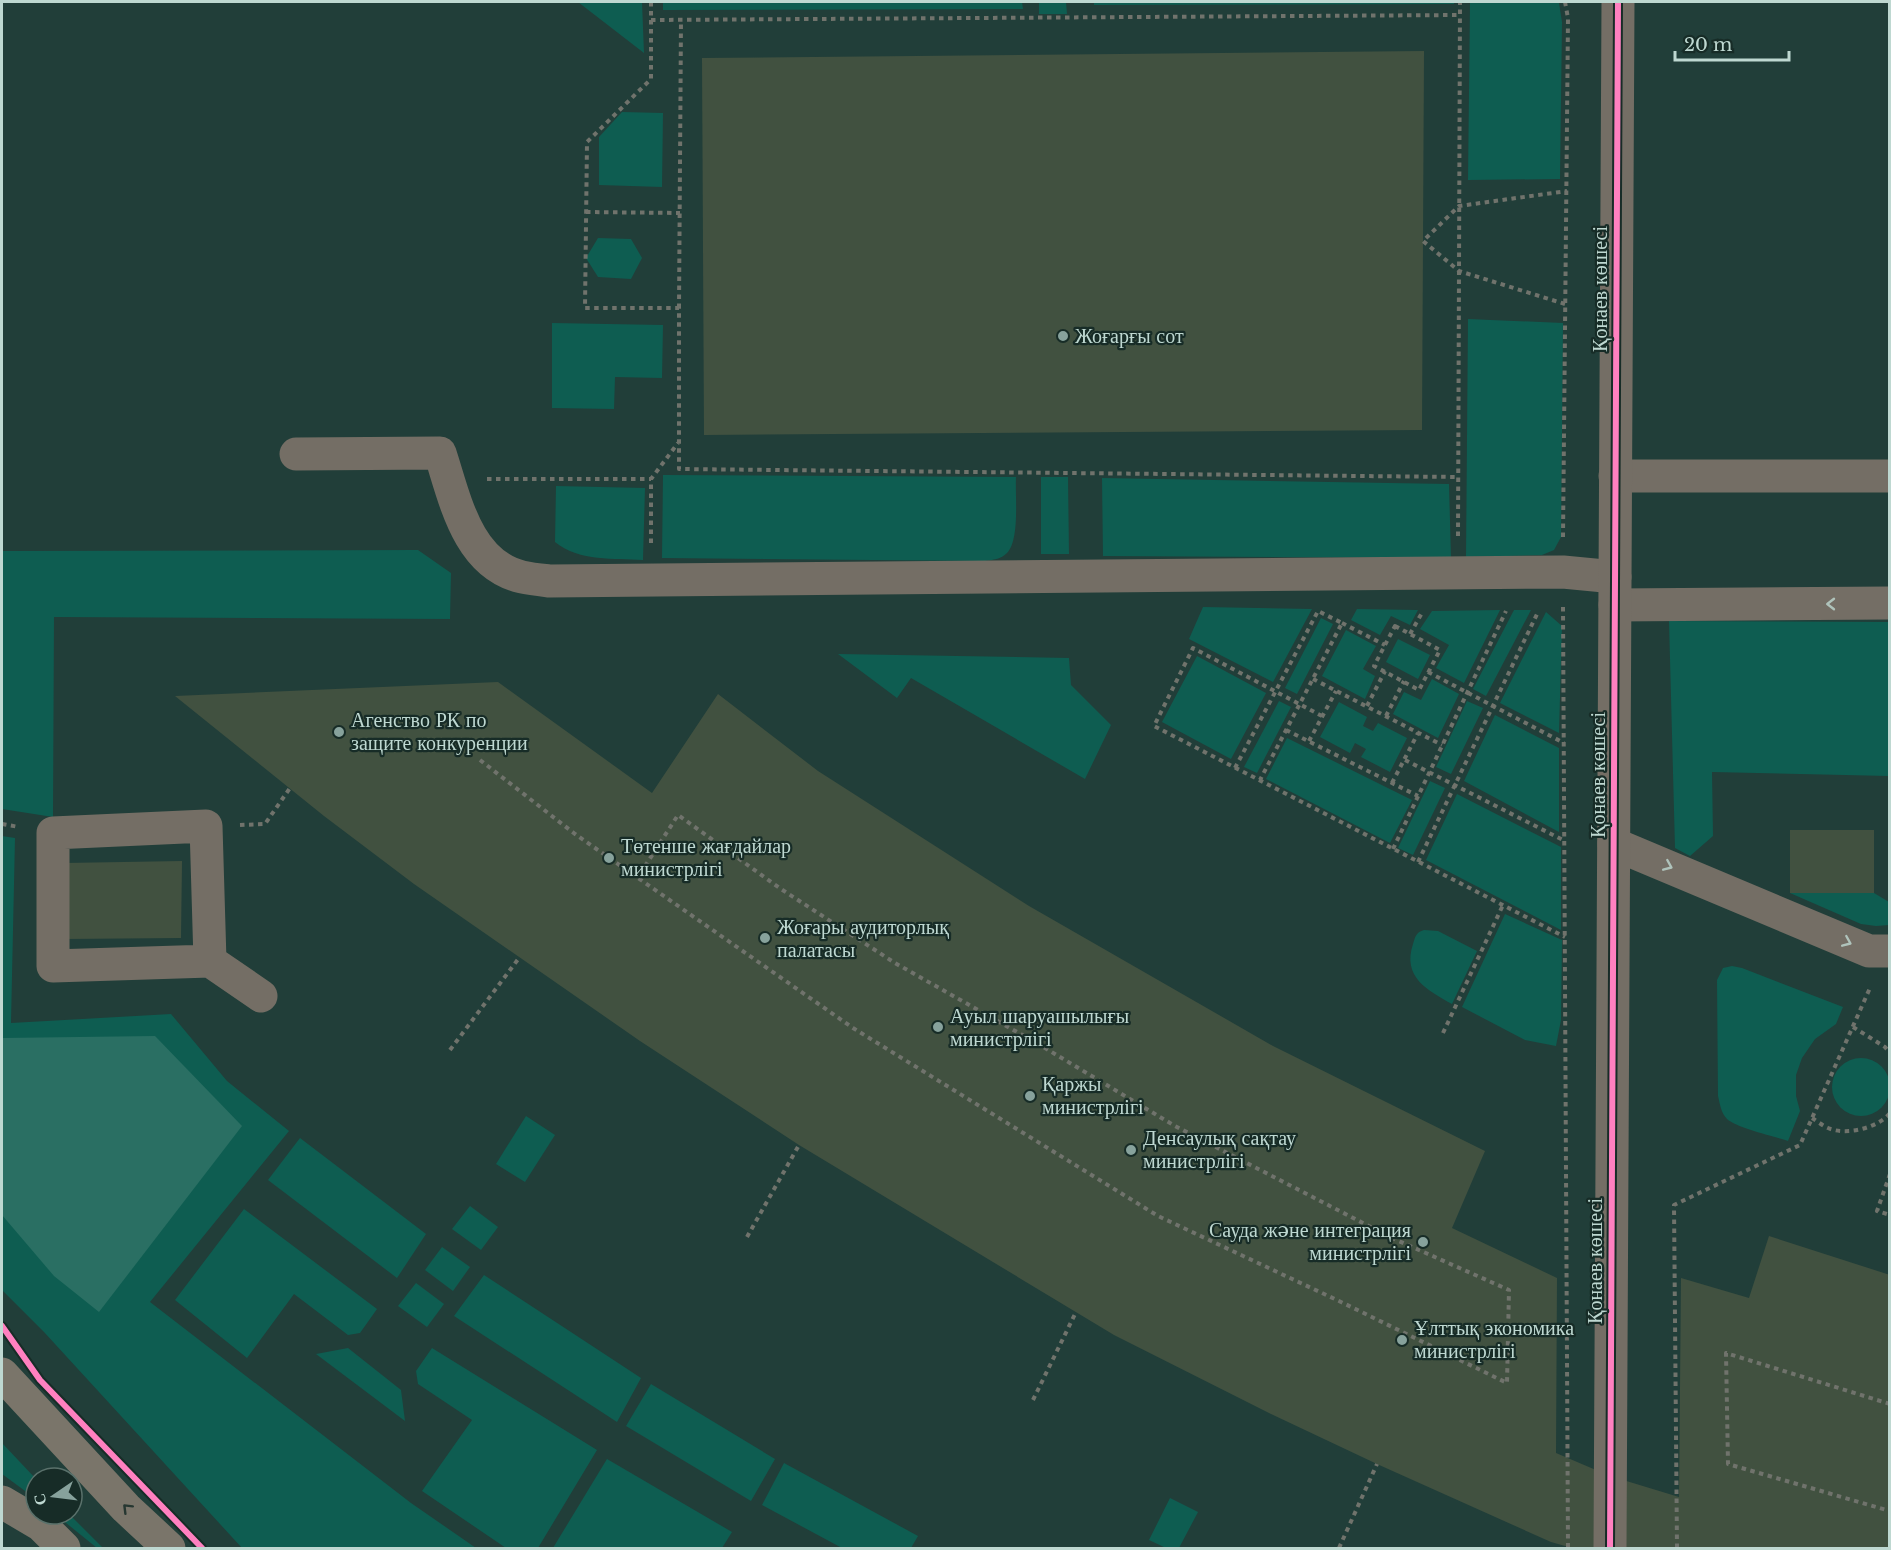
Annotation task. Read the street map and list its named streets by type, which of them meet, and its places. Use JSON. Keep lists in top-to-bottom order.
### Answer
{
  "streets": {
    "street": ["Қонаев көшесі"]
  },
  "places": [
    "Жоғарғы сот",
    "Агенство РК по защите конкуренции",
    "Төтенше жағдайлар министрлігі",
    "Жоғары аудиторлық палатасы",
    "Ауыл шаруашылығы министрлігі",
    "Қаржы министрлігі",
    "Денсаулық сақтау министрлігі",
    "Сауда жəне интеграция министрлігі",
    "Ұлттық экономика министрлігі"
  ],
  "scale_bar": "20 m",
  "north": "left"
}
